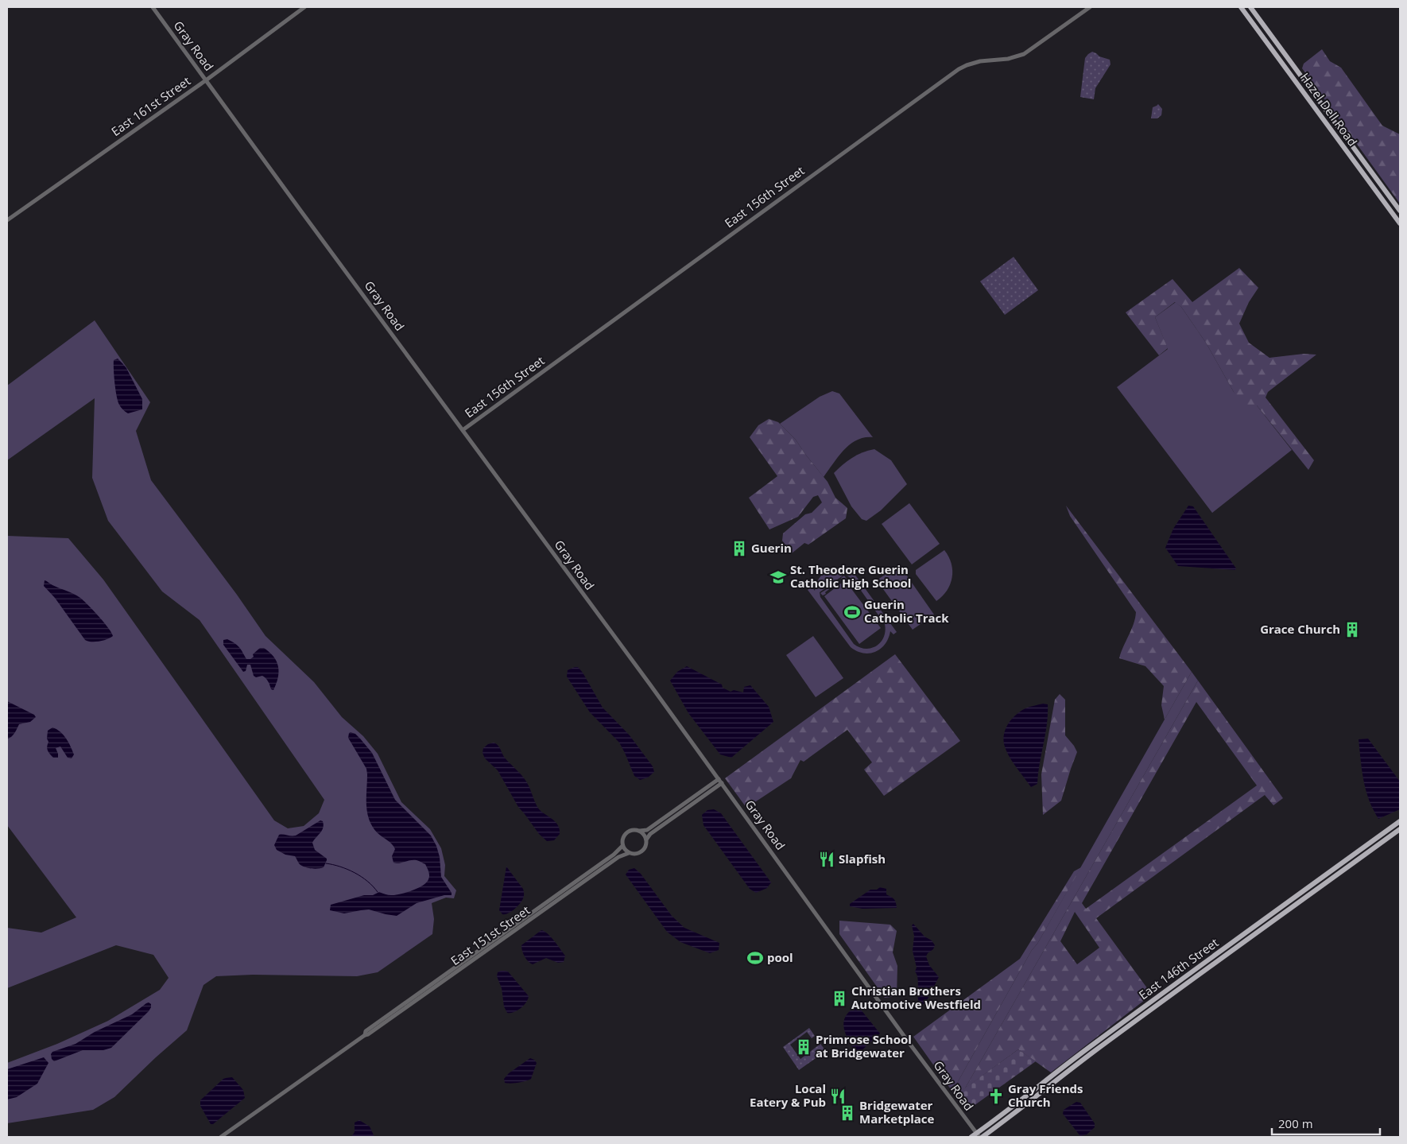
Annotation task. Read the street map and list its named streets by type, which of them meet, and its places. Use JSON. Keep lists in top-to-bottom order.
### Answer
{
  "streets": {
    "main road": ["Hazel Dell Road", "East 146th Street"],
    "street": [
      "Gray Road",
      "East 161st Street",
      "East 156th Street",
      "East 151st Street"
    ]
  },
  "crossings": [
    ["Gray Road", "East 161st Street"],
    ["Gray Road", "East 156th Street"],
    ["Gray Road", "East 146th Street"]
  ],
  "places": {
    "building": [
      "Guerin",
      "Grace Church",
      "Christian Brothers Automotive Westfield",
      "Primrose School at Bridgewater",
      "Bridgewater Marketplace"
    ],
    "school or university": ["St. Theodore Guerin Catholic High School"],
    "sports": ["Guerin Catholic Track", "pool"],
    "restaurant": ["Slapfish", "Local Eatery & Pub"],
    "church": ["Gray Friends Church"]
  },
  "scale_bar": "200 m"
}
